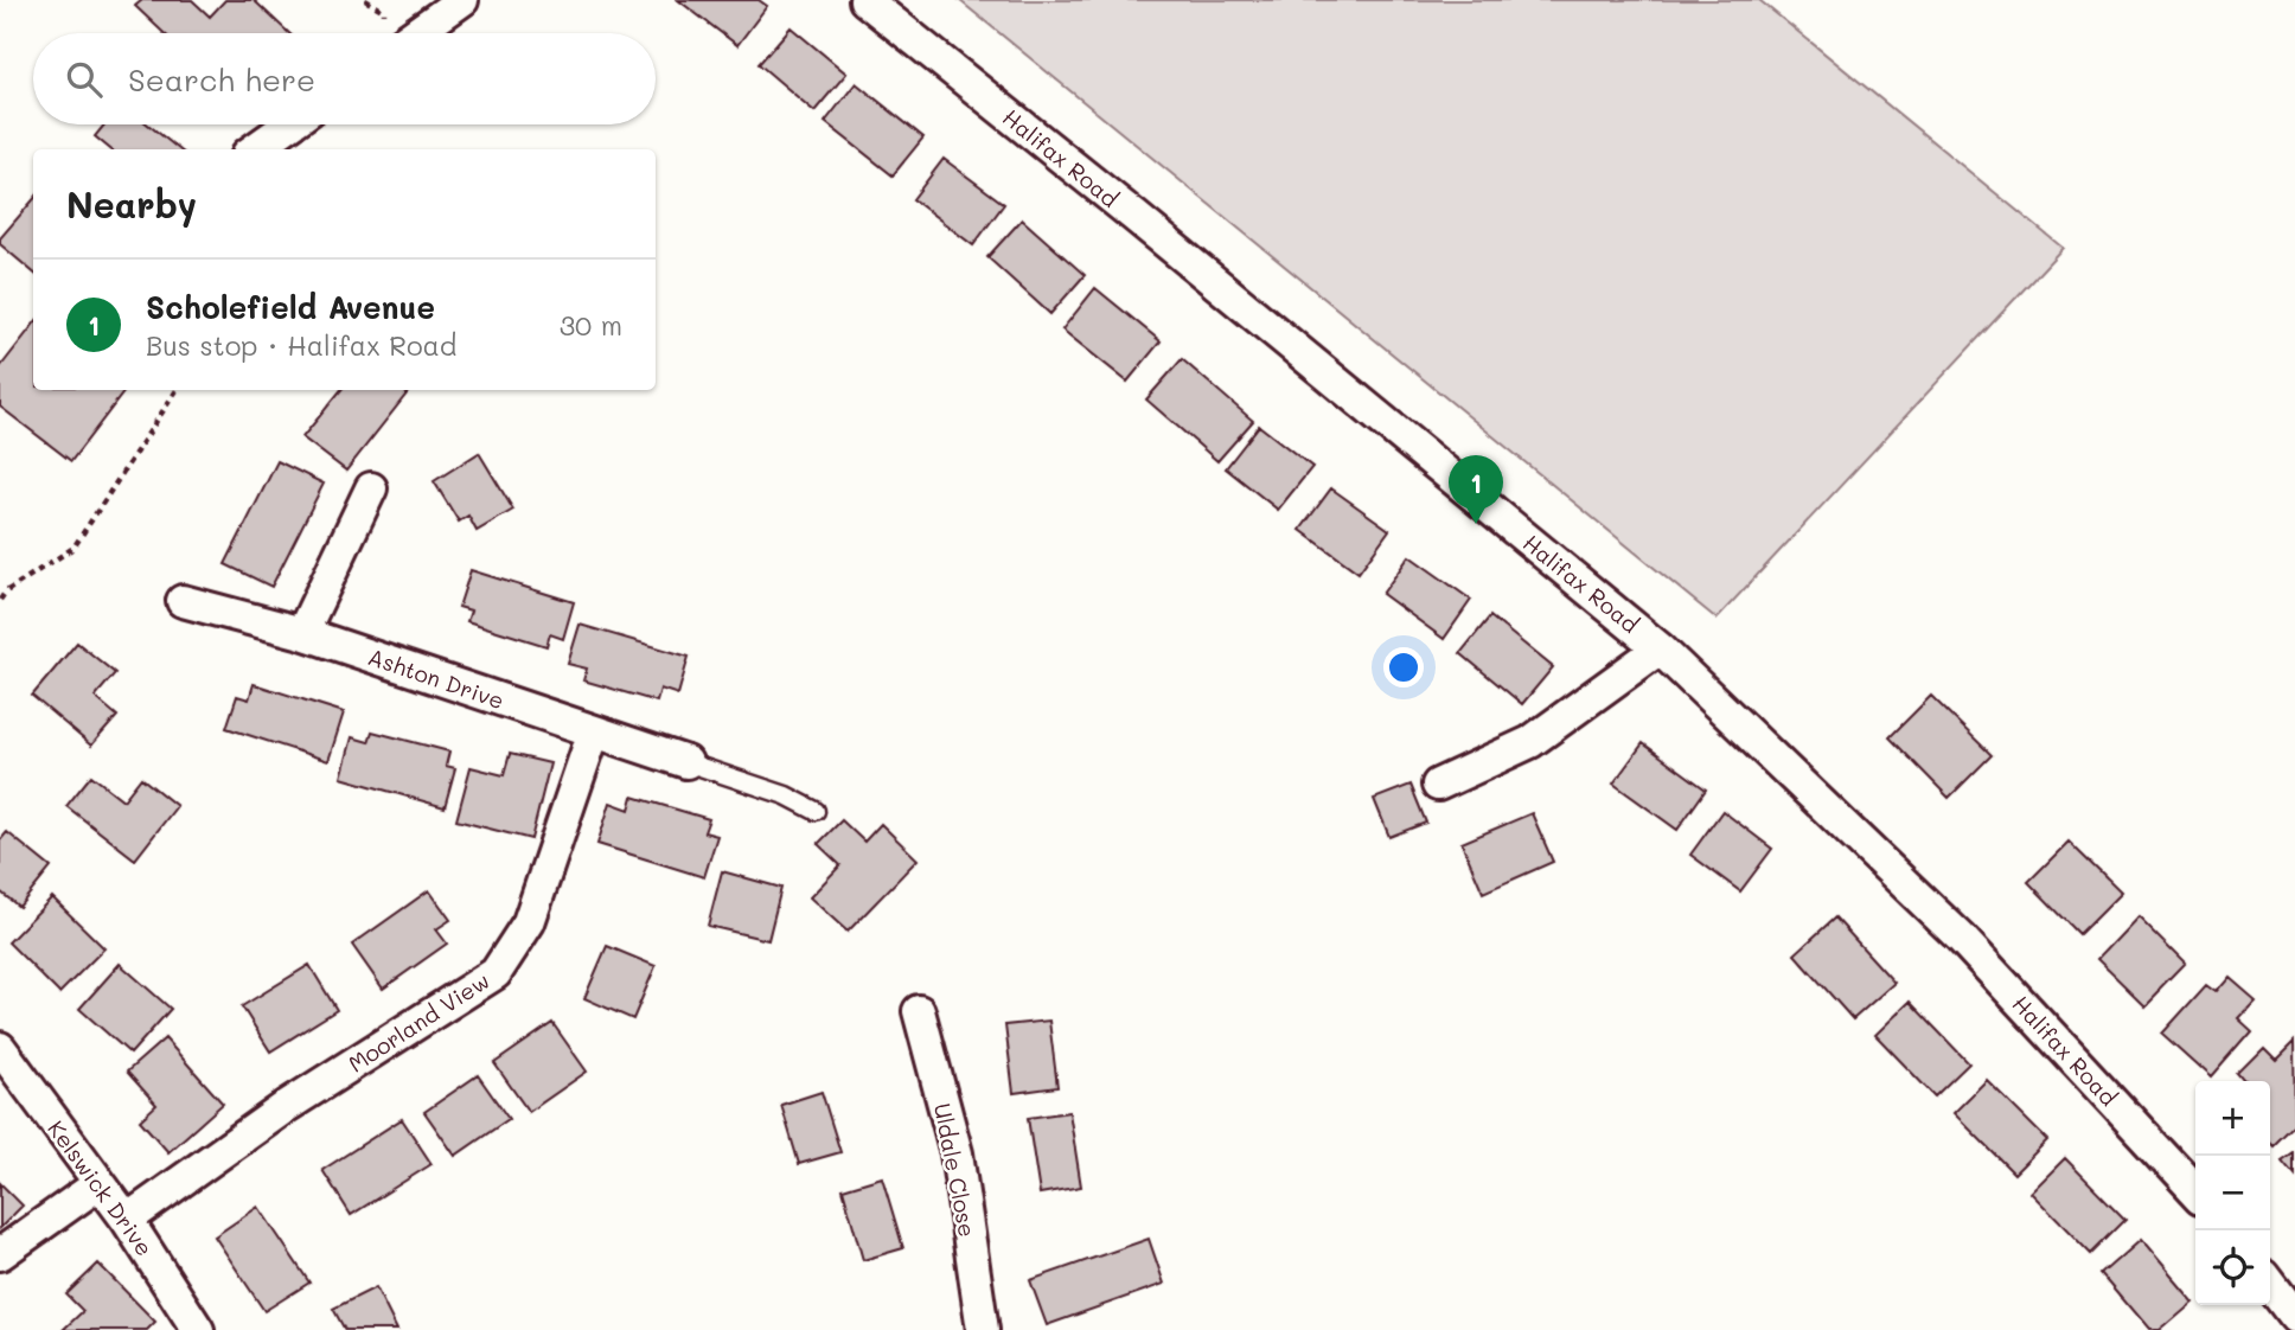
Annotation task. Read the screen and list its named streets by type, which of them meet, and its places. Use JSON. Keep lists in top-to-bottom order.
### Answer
{
  "streets": {
    "street": [
      "Halifax Road",
      "Ashton Drive",
      "Moorland View",
      "Uldale Close",
      "Kelswick Drive"
    ]
  },
  "crossings": [
    ["Ashton Drive", "Moorland View"],
    ["Moorland View", "Kelswick Drive"]
  ],
  "page": {
    "search": "Search here",
    "heading": "Nearby",
    "list": [
      {
        "mark": "1",
        "name": "Scholefield Avenue",
        "note": "Bus stop · Halifax Road",
        "value": "30 m"
      }
    ],
    "pins": "1",
    "map_buttons": ["+", "−"]
  }
}
